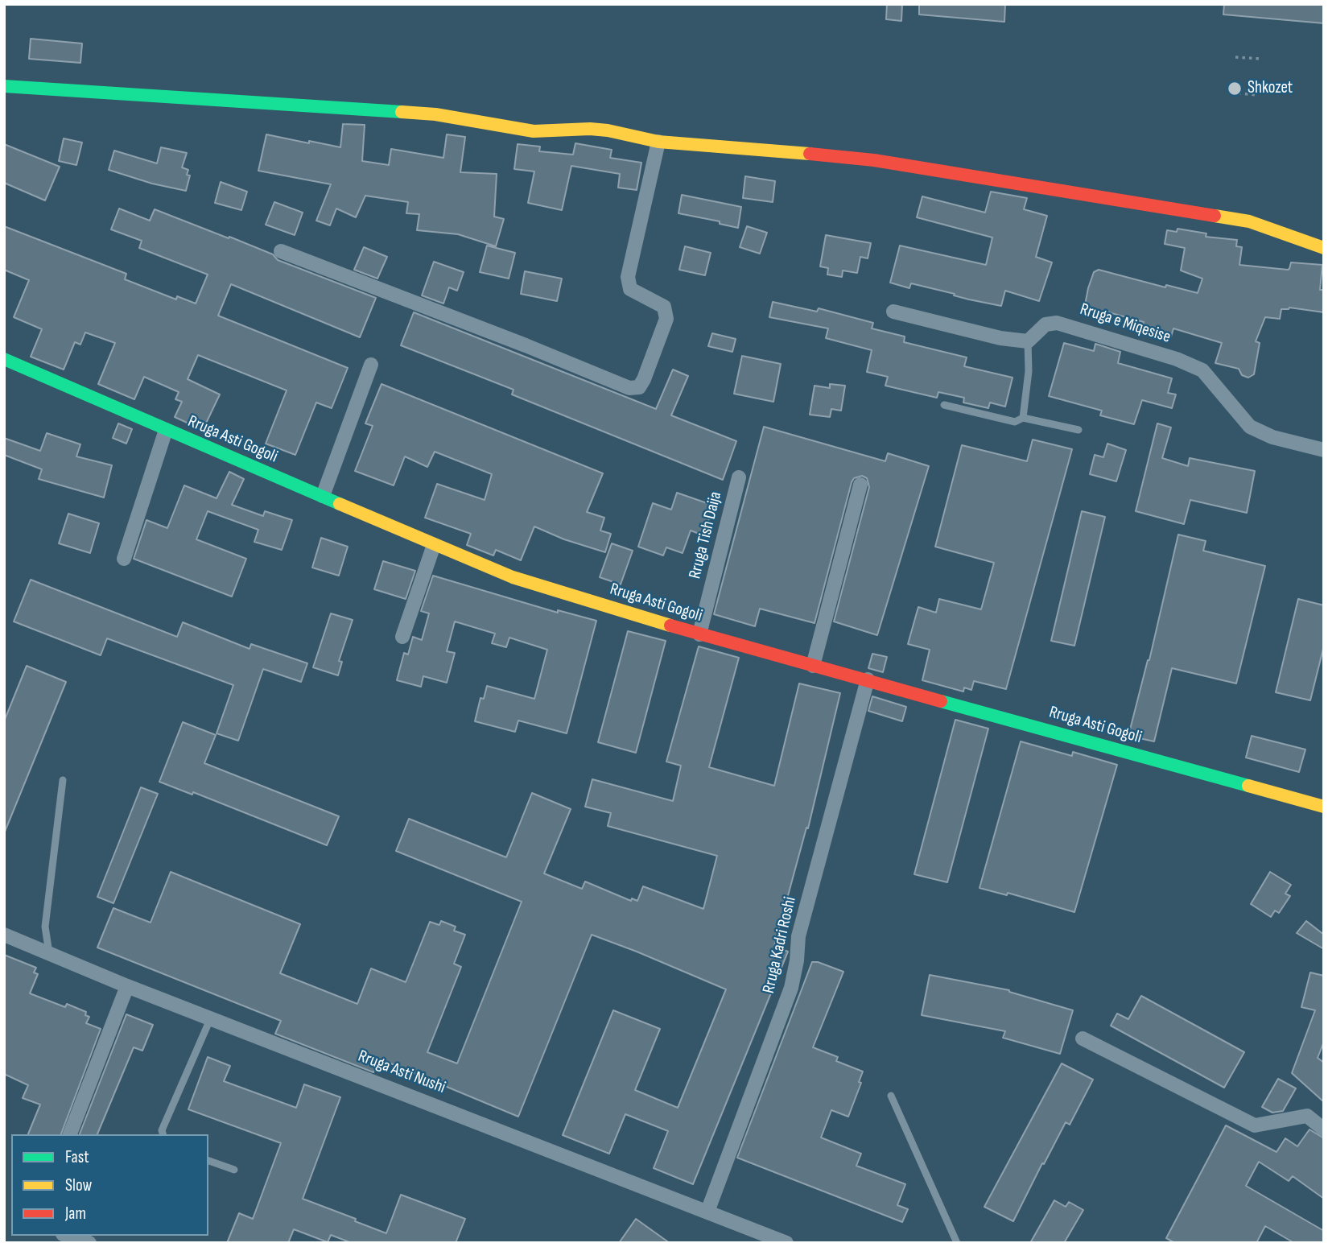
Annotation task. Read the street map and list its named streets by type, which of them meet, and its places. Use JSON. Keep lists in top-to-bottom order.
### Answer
{
  "streets": {
    "street": [
      "Rruga e Miqesise",
      "Rruga Asti Gogoli",
      "Rruga Tish Daija",
      "Rruga Kadri Roshi",
      "Rruga Asti Nushi"
    ]
  },
  "crossings": [
    ["Rruga Asti Gogoli", "Rruga Tish Daija"],
    ["Rruga Asti Gogoli", "Rruga Kadri Roshi"],
    ["Rruga Kadri Roshi", "Rruga Asti Nushi"]
  ],
  "places": ["Shkozet"],
  "legend": ["Fast", "Slow", "Jam"]
}
